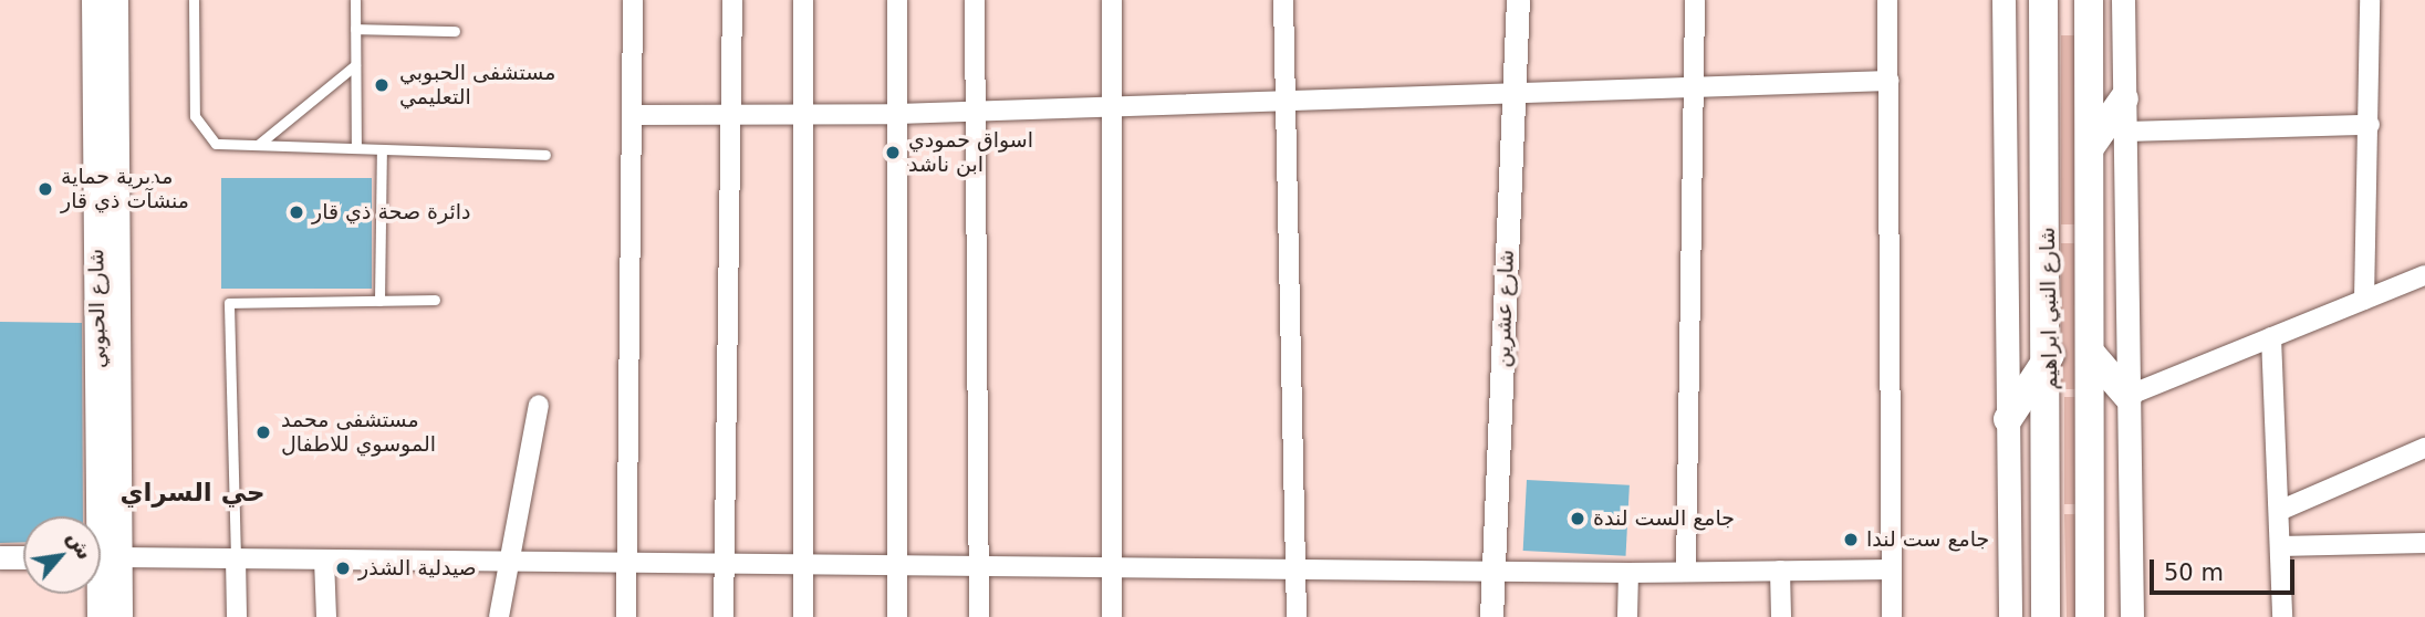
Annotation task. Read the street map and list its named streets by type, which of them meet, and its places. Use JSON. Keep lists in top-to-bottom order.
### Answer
{
  "streets": {
    "main road": ["شارع الحبوبي", "شارع النبي ابراهيم"],
    "street": ["شارع عشرين"]
  },
  "districts": ["حي السراي"],
  "places": [
    "مستشفى الحبوبي التعليمي",
    "اسواق حمودي ابن ناشد",
    "مديرية حماية منشآت ذي قار",
    "دائرة صحة ذي قار",
    "مستشفى محمد الموسوي للاطفال",
    "جامع الست لندة",
    "جامع ست لندا",
    "صيدلية الشذر"
  ],
  "scale_bar": "50 m",
  "north": "top right"
}
